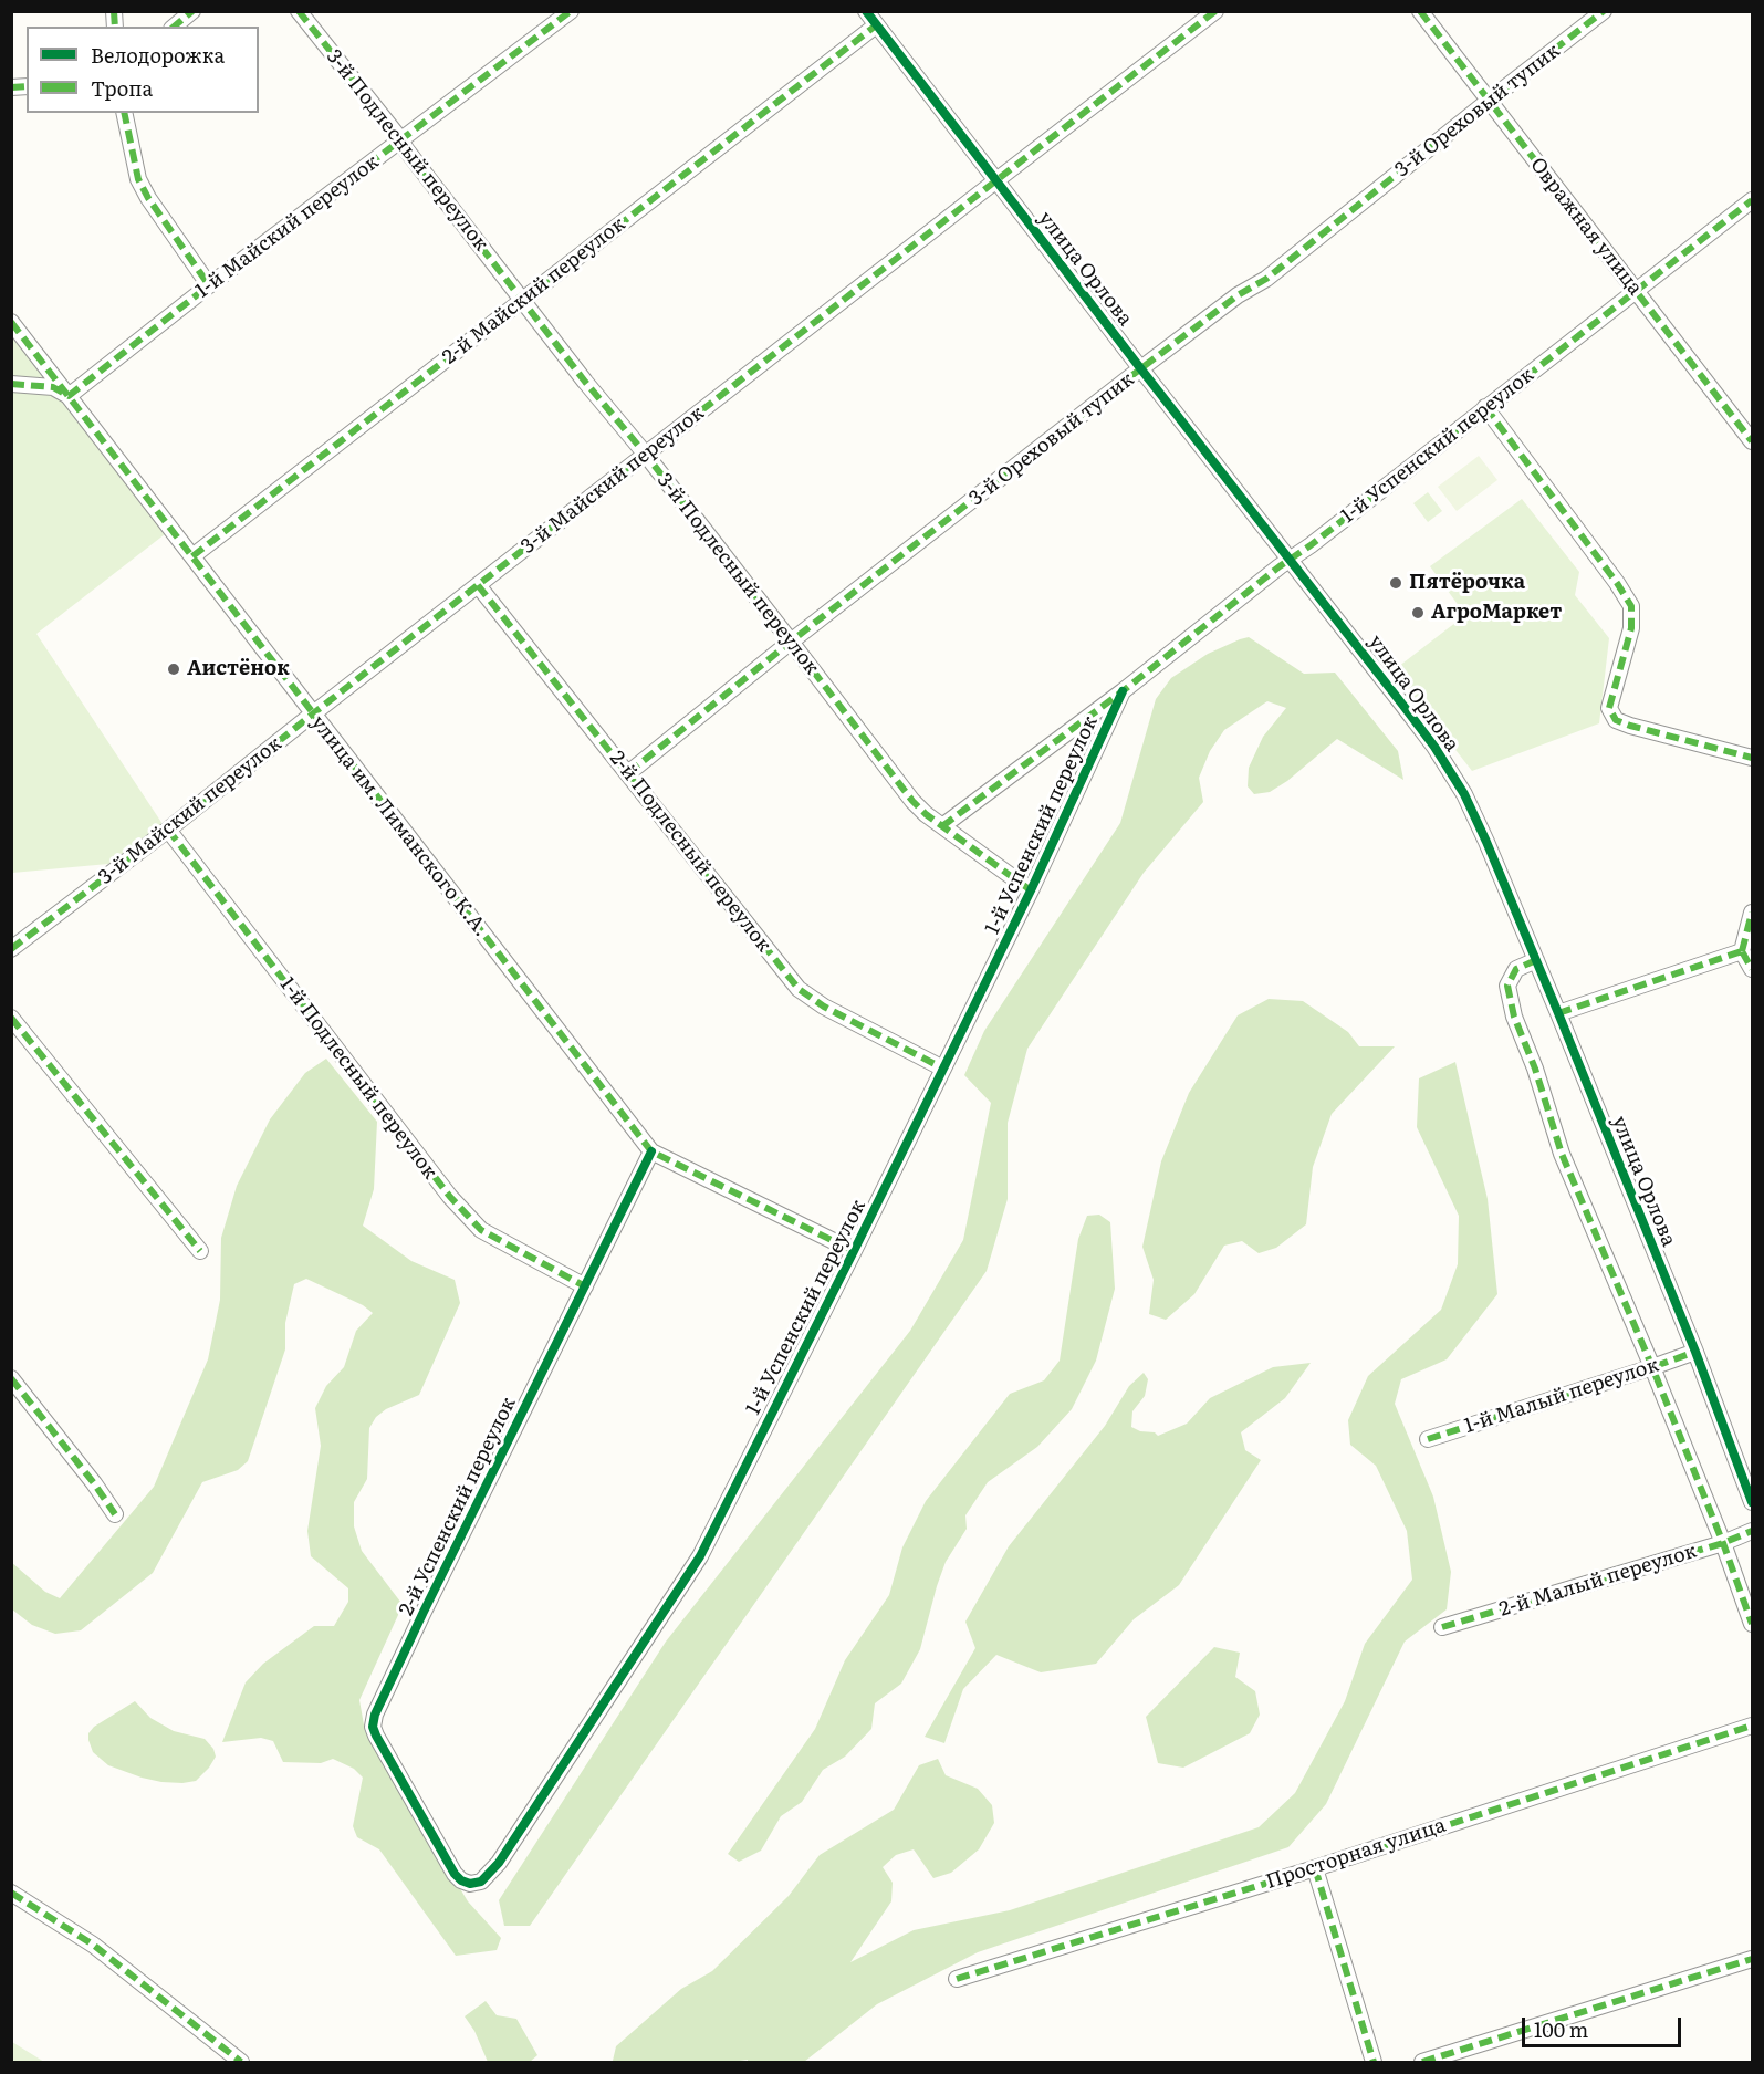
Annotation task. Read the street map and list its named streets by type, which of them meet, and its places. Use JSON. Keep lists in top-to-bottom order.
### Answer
{
  "streets": {
    "street": [
      "3-й Ореховый тупик",
      "3-й Подлесный переулок",
      "1-й Майский переулок",
      "Овражная улица",
      "улица Орлова",
      "2-й Майский переулок",
      "1-й Успенский переулок",
      "3-й Майский переулок",
      "улица им. Лиманского К.А.",
      "2-й Подлесный переулок",
      "1-й Подлесный переулок",
      "1-й Малый переулок",
      "2-й Успенский переулок",
      "2-й Малый переулок",
      "Просторная улица"
    ]
  },
  "crossings": [
    ["3-й Ореховый тупик", "3-й Подлесный переулок"],
    ["3-й Ореховый тупик", "Овражная улица"],
    ["3-й Ореховый тупик", "улица Орлова"],
    ["3-й Ореховый тупик", "2-й Подлесный переулок"],
    ["3-й Подлесный переулок", "1-й Майский переулок"],
    ["3-й Подлесный переулок", "2-й Майский переулок"],
    ["3-й Подлесный переулок", "1-й Успенский переулок"],
    ["3-й Подлесный переулок", "3-й Майский переулок"],
    ["1-й Майский переулок", "улица им. Лиманского К.А."],
    ["Овражная улица", "1-й Успенский переулок"],
    ["улица Орлова", "2-й Майский переулок"],
    ["улица Орлова", "1-й Успенский переулок"],
    ["улица Орлова", "3-й Майский переулок"],
    ["улица Орлова", "1-й Малый переулок"],
    ["2-й Майский переулок", "улица им. Лиманского К.А."],
    ["1-й Успенский переулок", "улица им. Лиманского К.А."],
    ["1-й Успенский переулок", "2-й Подлесный переулок"],
    ["1-й Успенский переулок", "2-й Успенский переулок"],
    ["3-й Майский переулок", "улица им. Лиманского К.А."],
    ["3-й Майский переулок", "2-й Подлесный переулок"],
    ["3-й Майский переулок", "1-й Подлесный переулок"],
    ["улица им. Лиманского К.А.", "2-й Успенский переулок"],
    ["1-й Подлесный переулок", "2-й Успенский переулок"]
  ],
  "places": ["Пятёрочка", "АгроМаркет", "Аистёнок"],
  "legend": ["Велодорожка", "Тропа"],
  "scale_bar": "100 m"
}
